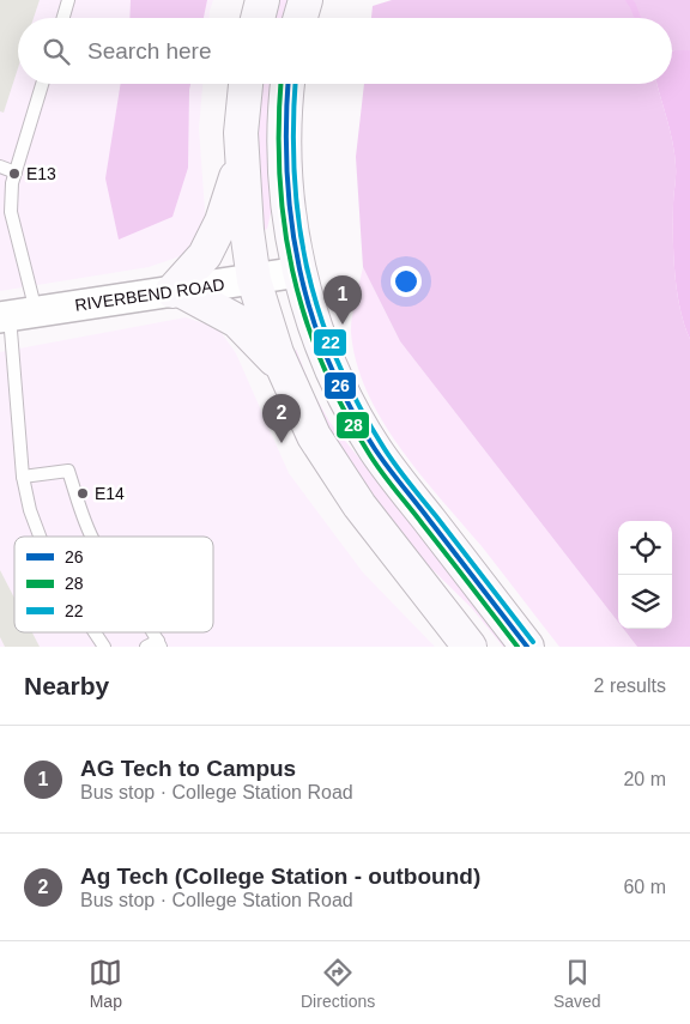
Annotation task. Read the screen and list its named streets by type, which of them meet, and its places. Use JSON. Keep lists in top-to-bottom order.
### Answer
{
  "streets": {
    "street": ["RIVERBEND ROAD"]
  },
  "places": ["E13", "E14"],
  "lines": ["transit line 26", "transit line 28", "transit line 22"],
  "legend": ["26", "28", "22"],
  "page": {
    "search": "Search here",
    "pins": ["1", "2"],
    "heading": ["Nearby", "2 results"],
    "list": [
      {
        "mark": "1",
        "name": "AG Tech to Campus",
        "note": "Bus stop · College Station Road",
        "value": "20 m"
      },
      {
        "mark": "2",
        "name": "Ag Tech (College Station - outbound)",
        "note": "Bus stop · College Station Road",
        "value": "60 m"
      }
    ],
    "nav": ["Map", "Directions", "Saved"]
  }
}
